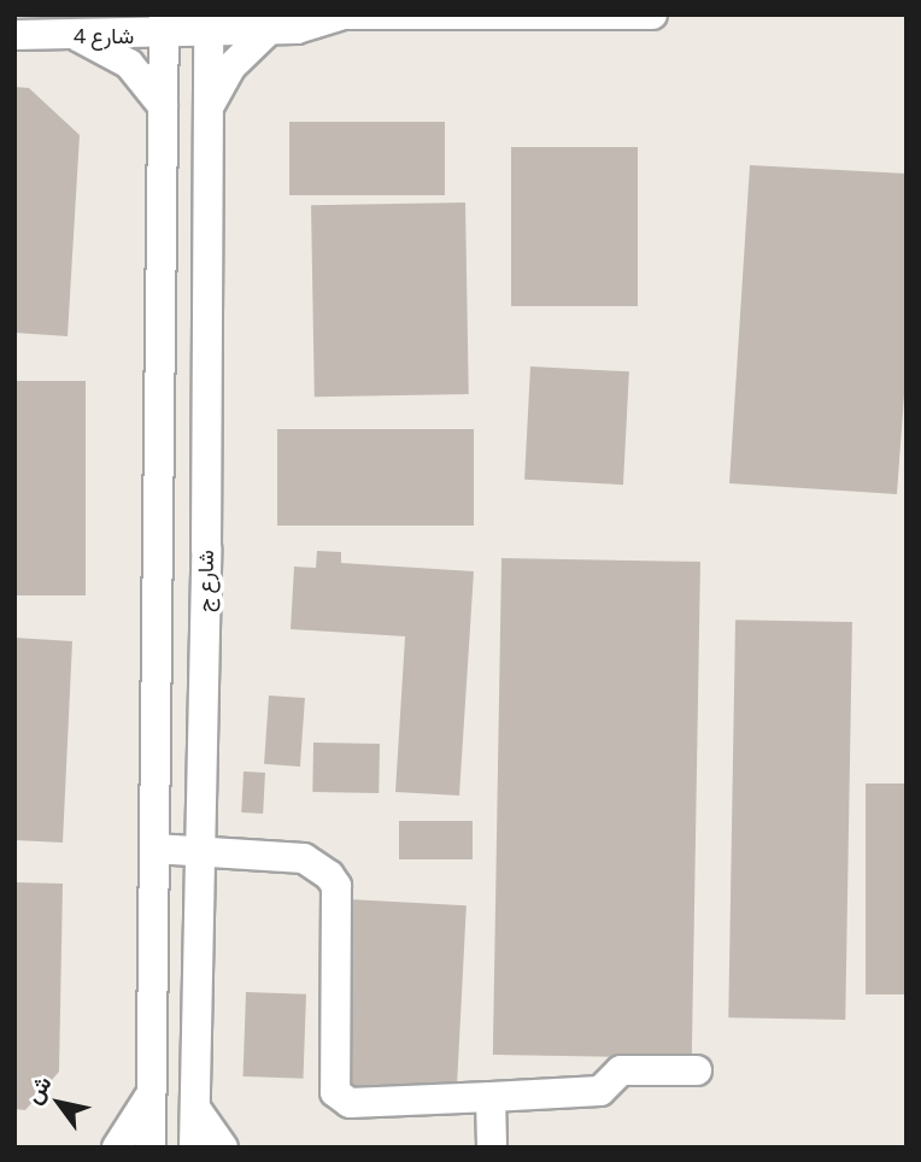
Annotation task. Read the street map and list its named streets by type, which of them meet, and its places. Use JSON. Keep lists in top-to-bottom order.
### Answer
{
  "streets": {
    "street": ["شارع 4", "شارع ج"]
  },
  "crossings": [
    ["شارع 4", "شارع ج"]
  ],
  "north": "top left"
}
